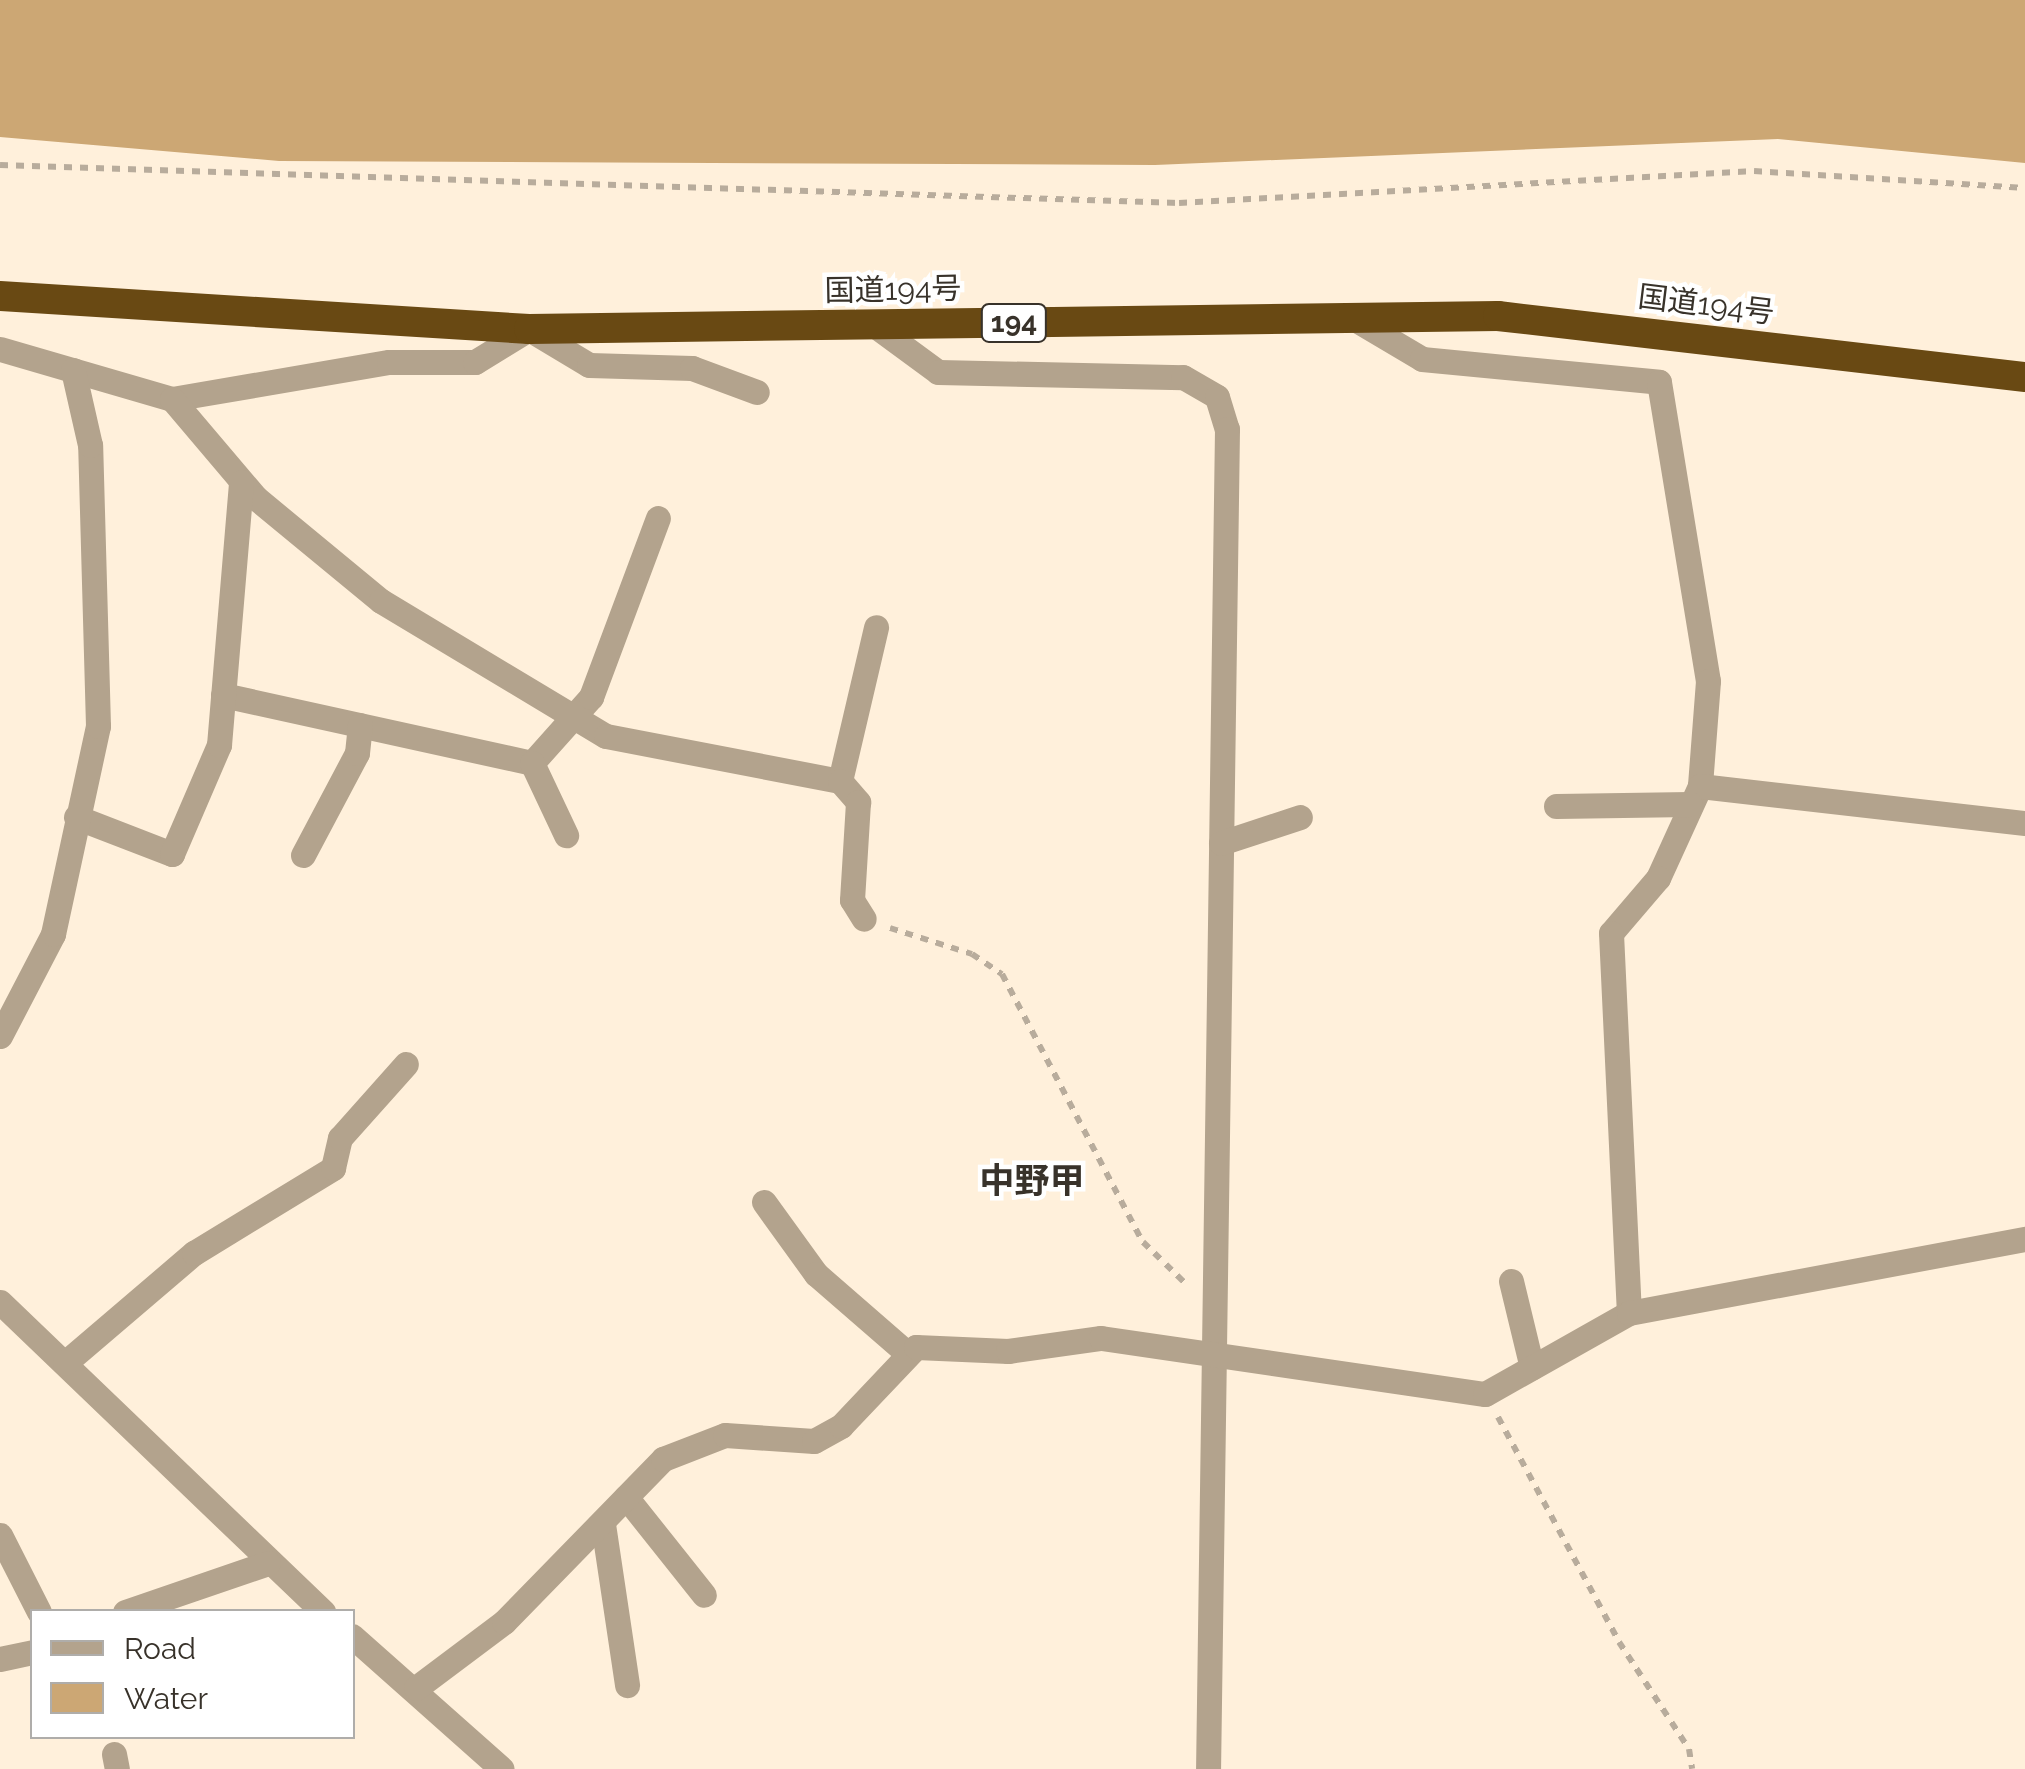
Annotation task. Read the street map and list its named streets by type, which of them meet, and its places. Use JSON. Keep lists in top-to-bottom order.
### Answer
{
  "streets": {
    "highway": ["国道194号", "194"]
  },
  "districts": ["中野甲"],
  "legend": ["Road", "Water"]
}
